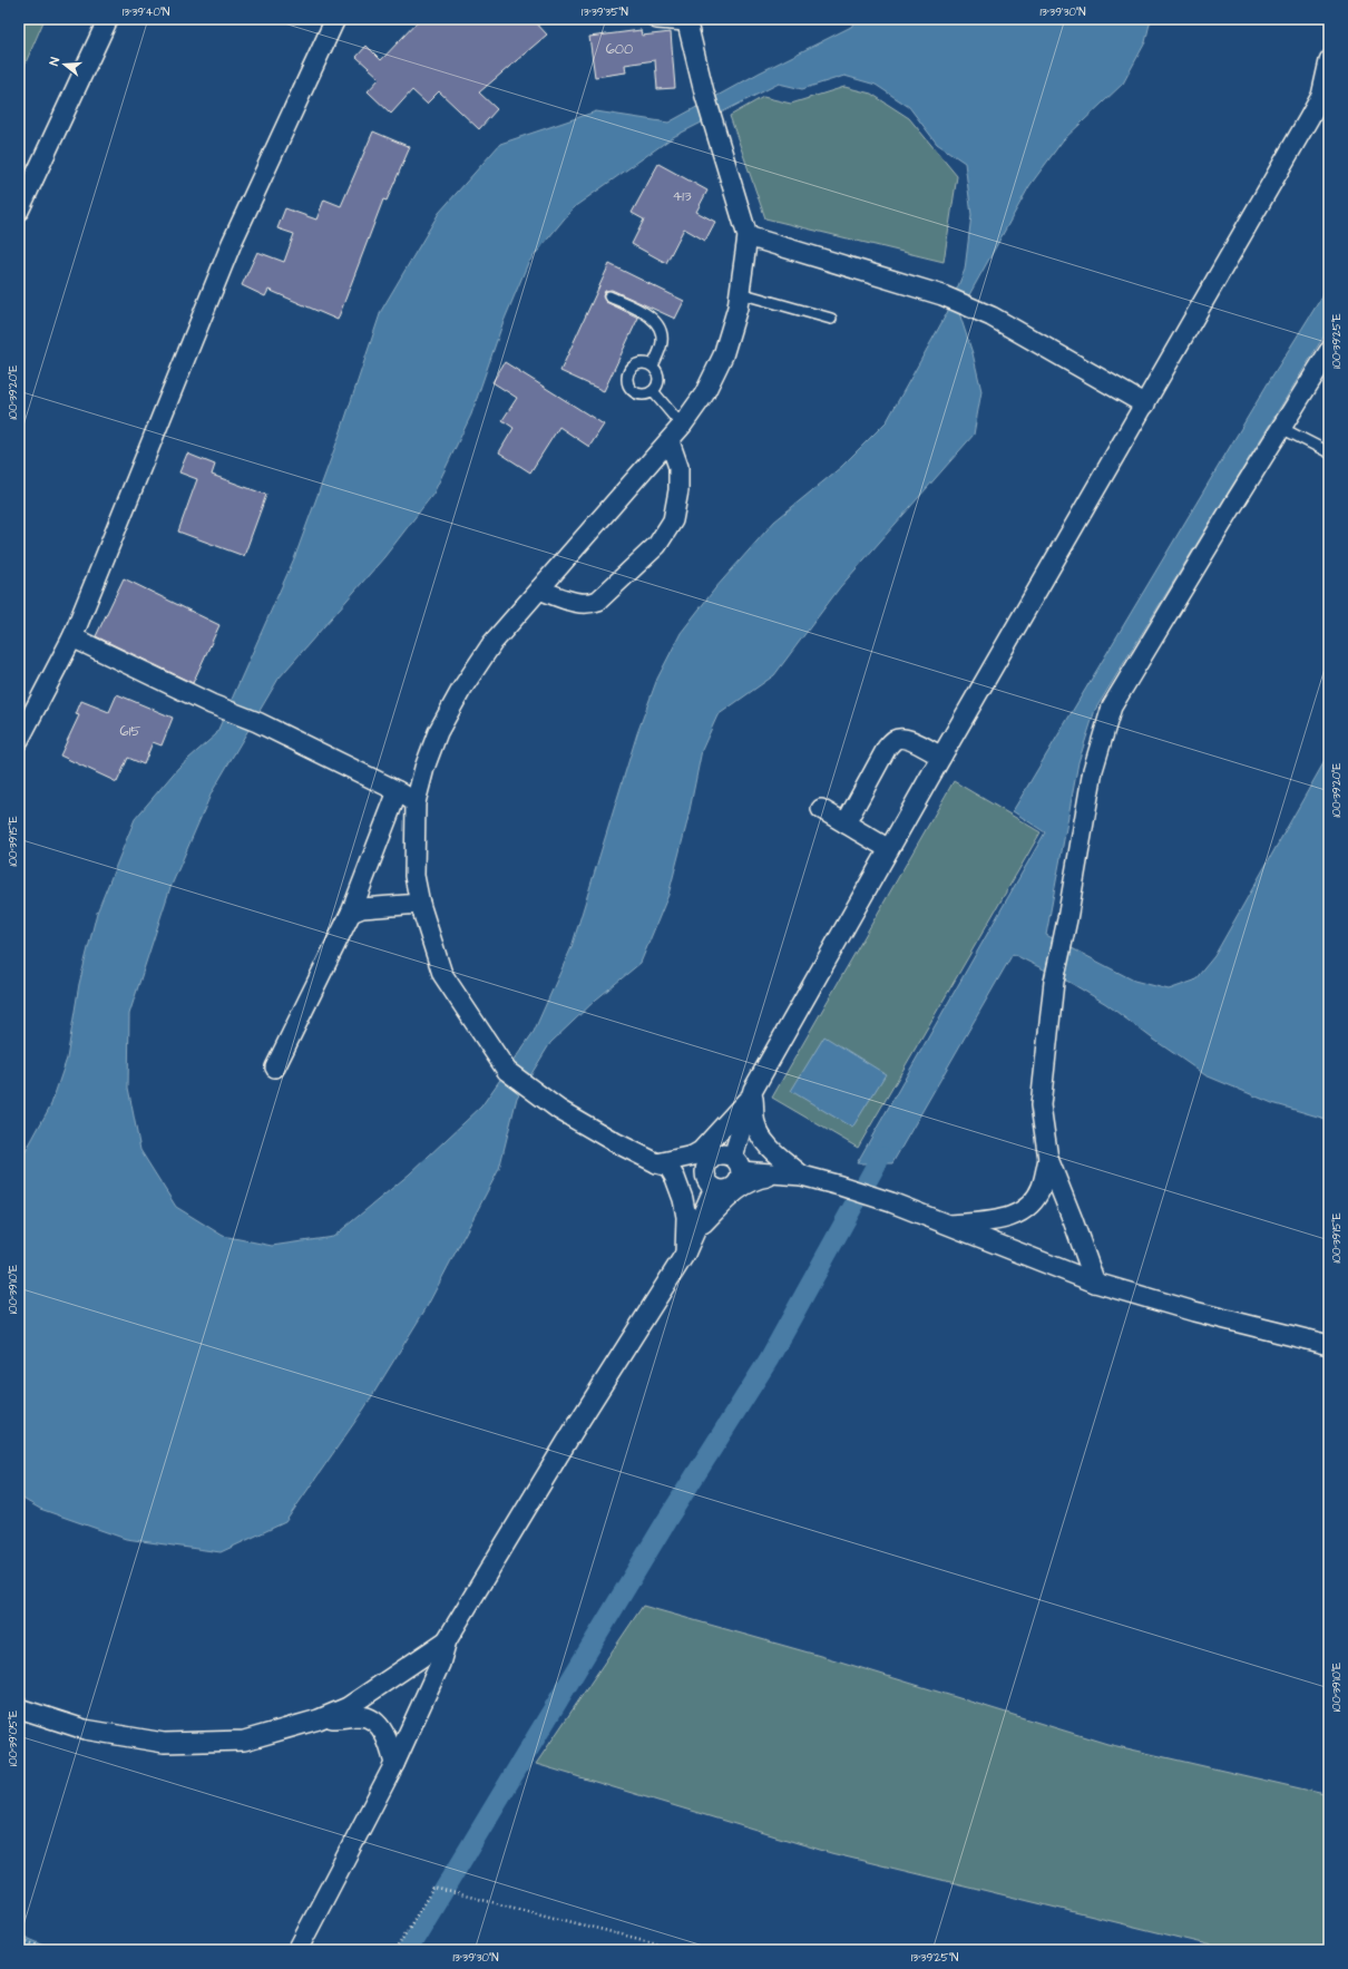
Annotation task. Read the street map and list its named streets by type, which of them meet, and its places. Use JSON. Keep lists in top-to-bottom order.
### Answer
{
  "house_numbers": ["600", "413", "615"],
  "north": "left",
  "coordinates": [
    "13°39'40\"N",
    "13°39'35\"N",
    "13°39'30\"N",
    "100°39'25\"E",
    "100°39'20\"E",
    "100°39'15\"E",
    "100°39'10\"E",
    "100°39'05\"E",
    "13°39'25\"N"
  ]
}
